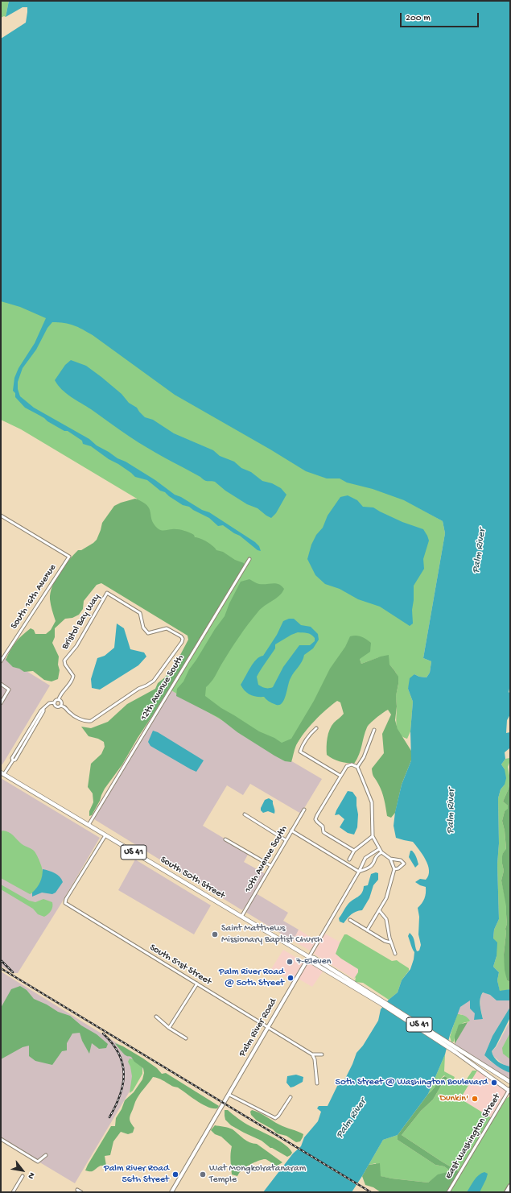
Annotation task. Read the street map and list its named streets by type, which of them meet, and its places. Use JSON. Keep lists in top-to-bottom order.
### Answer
{
  "streets": {
    "main road": ["US 41", "South 50th Street"],
    "street": [
      "South 16th Avenue",
      "Bristol Bay Way",
      "12th Avenue South",
      "10th Avenue South",
      "South 51st Street",
      "Palm River Road",
      "East Washington Street"
    ]
  },
  "crossings": [
    ["12th Avenue South", "South 50th Street"],
    ["10th Avenue South", "South 50th Street"],
    ["South 50th Street", "South 51st Street"],
    ["South 50th Street", "Palm River Road"],
    ["South 50th Street", "East Washington Street"],
    ["South 51st Street", "Palm River Road"]
  ],
  "water": ["Palm River"],
  "places": [
    "Saint Matthews Missionary Baptist Church",
    "7-Eleven",
    "Palm River Road @ 50th Street",
    "50th Street @ Washington Boulevard",
    "Dunkin'",
    "Palm River Road 56th Street",
    "Wat Mongkolratanaram Temple"
  ],
  "scale_bar": "200 m",
  "north": "bottom right"
}
